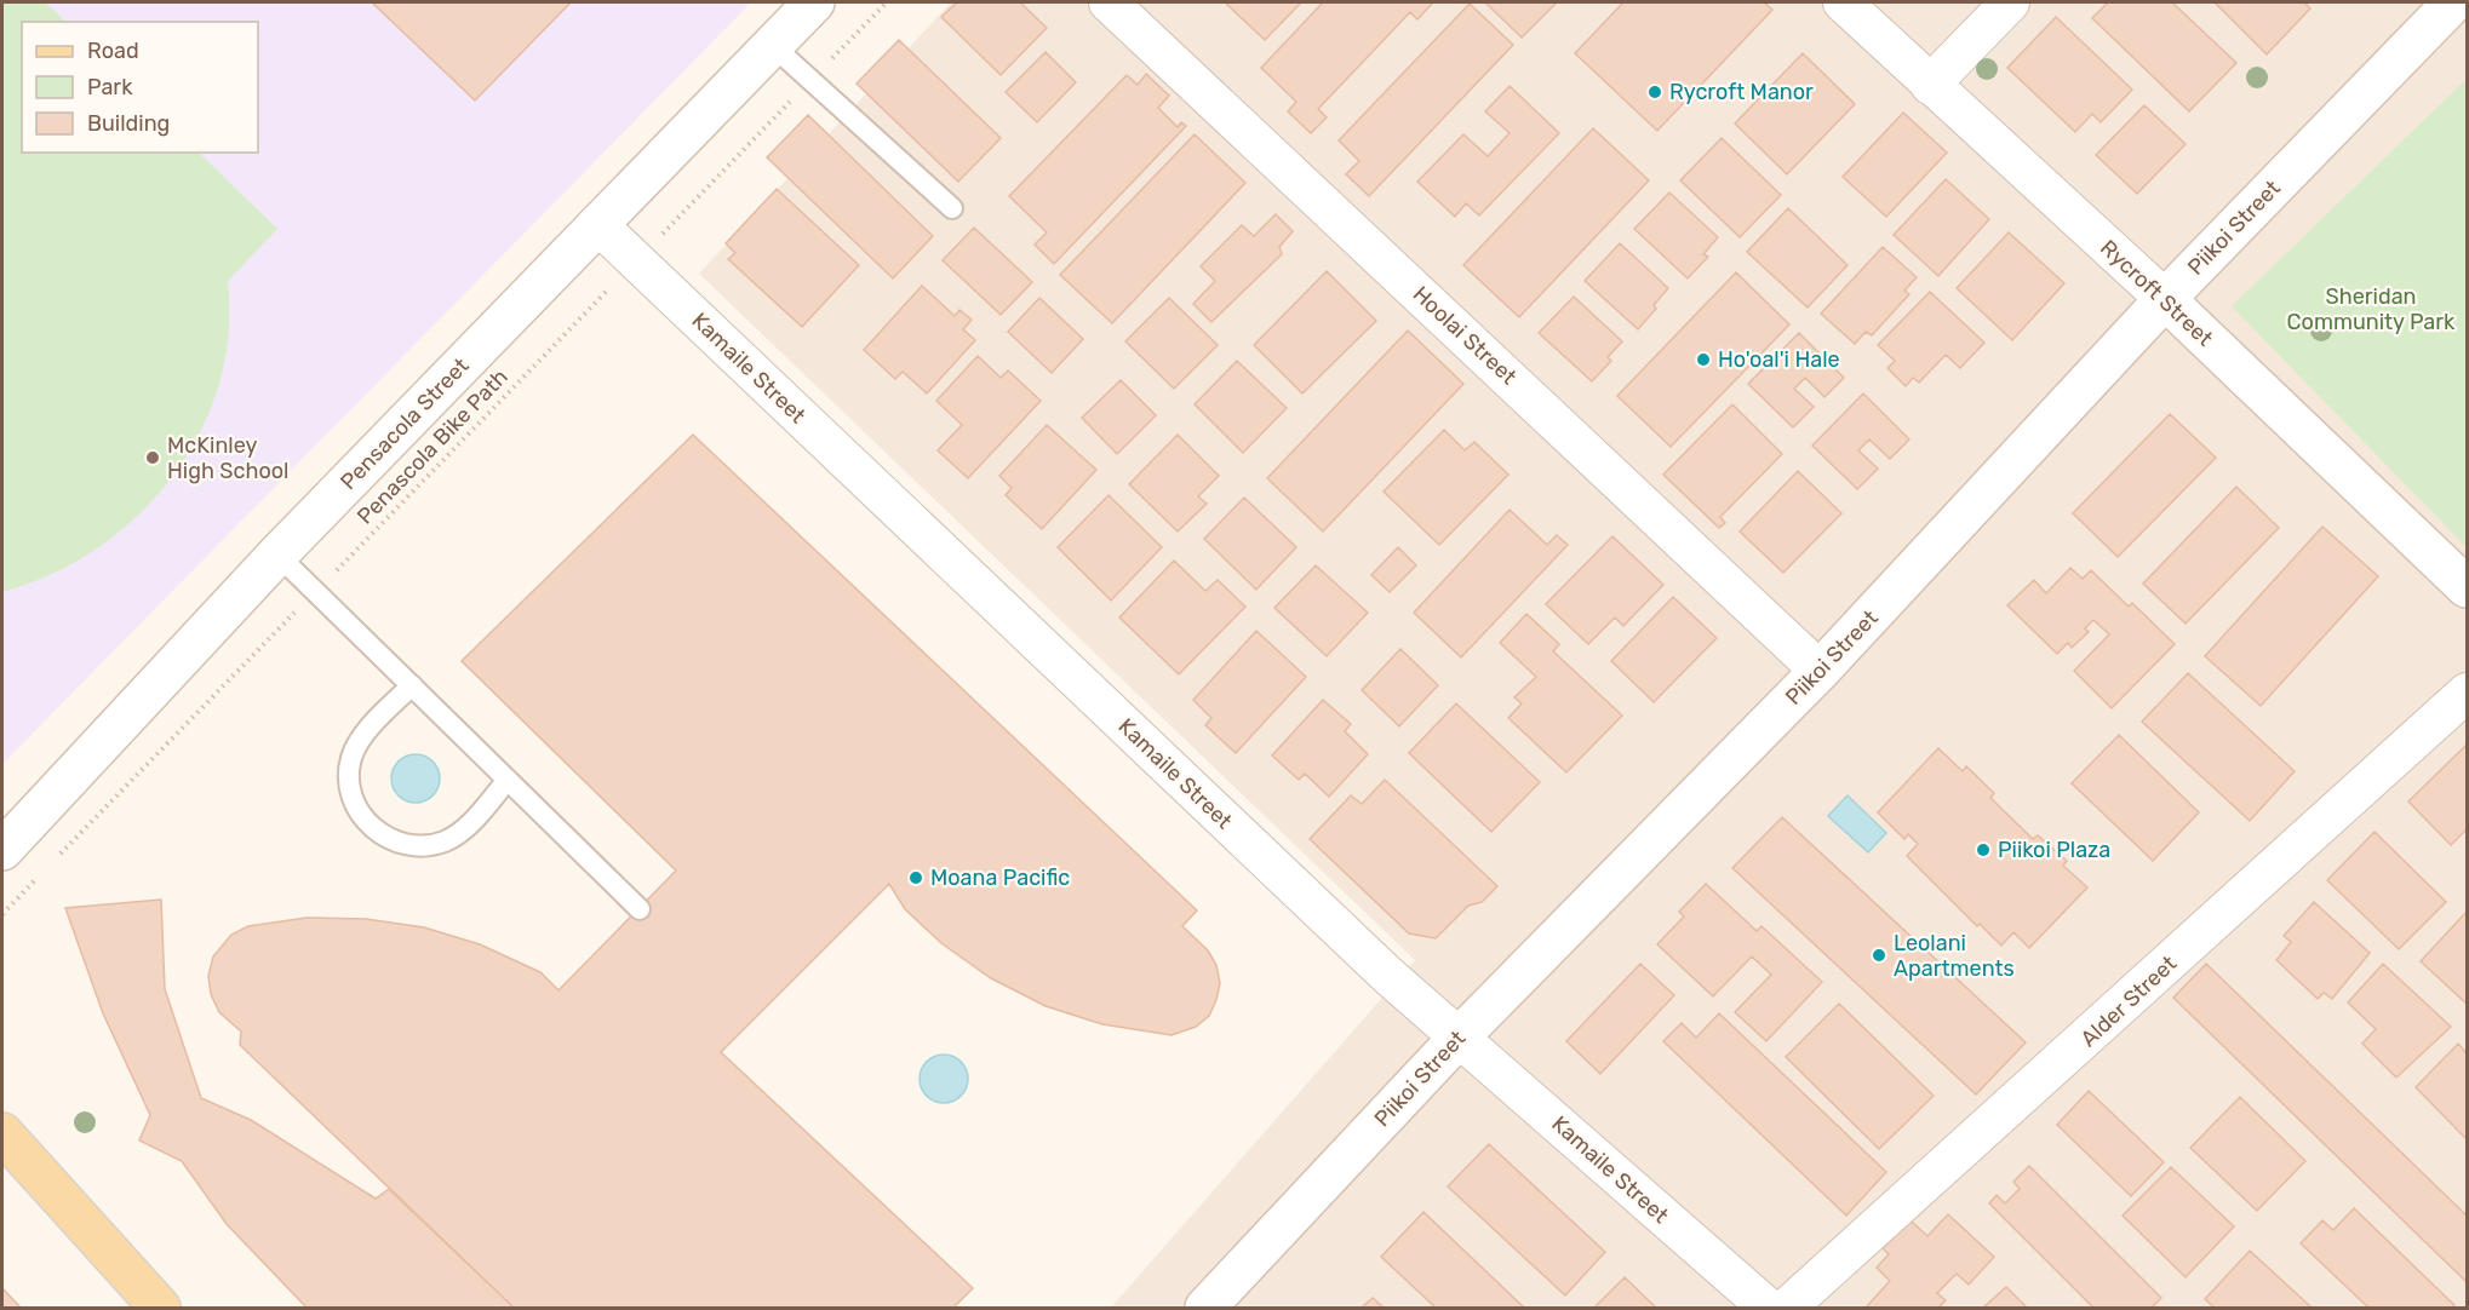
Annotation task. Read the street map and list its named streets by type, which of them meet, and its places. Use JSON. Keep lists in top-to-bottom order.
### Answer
{
  "streets": {
    "main road": ["Piikoi Street", "Rycroft Street", "Pensacola Street"],
    "street": ["Hoolai Street", "Kamaile Street", "Alder Street"],
    "path": ["Penascola Bike Path"]
  },
  "crossings": [
    ["Piikoi Street", "Rycroft Street"],
    ["Piikoi Street", "Hoolai Street"],
    ["Piikoi Street", "Kamaile Street"],
    ["Kamaile Street", "Pensacola Street"],
    ["Kamaile Street", "Penascola Bike Path"]
  ],
  "parks": ["Sheridan Community Park"],
  "places": [
    "Rycroft Manor",
    "Ho'oal'i Hale",
    "McKinley High School",
    "Piikoi Plaza",
    "Moana Pacific",
    "Leolani Apartments"
  ],
  "legend": ["Road", "Park", "Building"]
}
